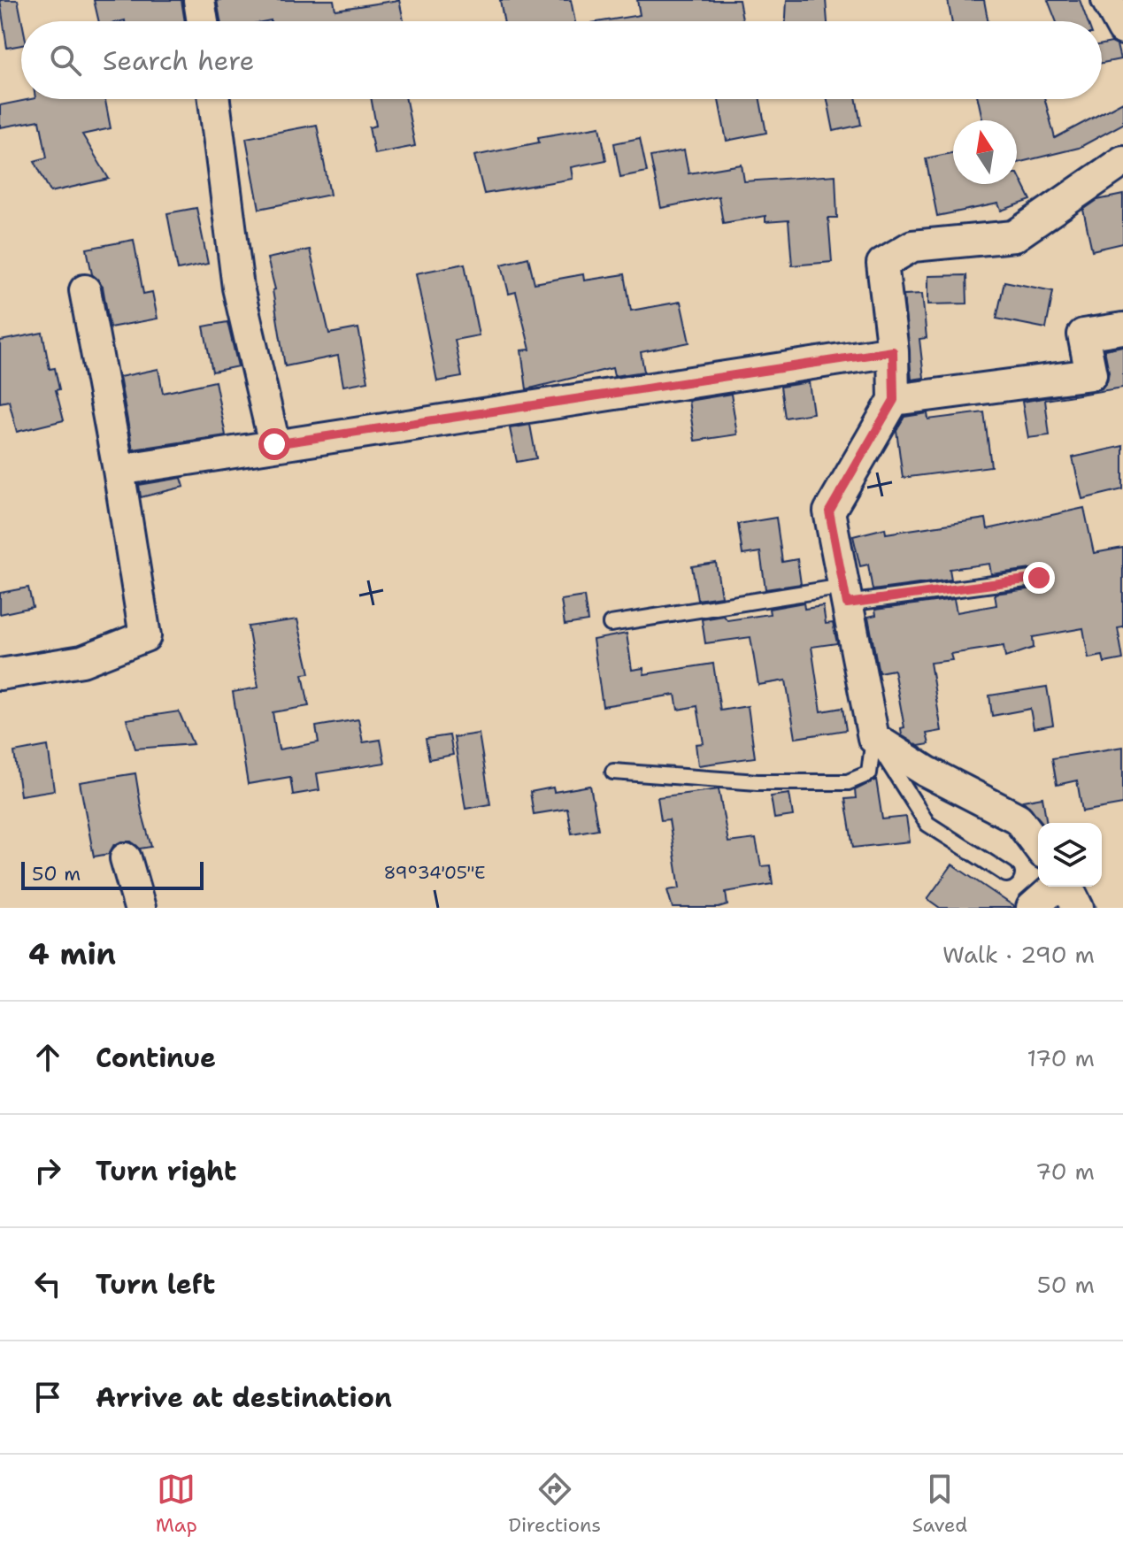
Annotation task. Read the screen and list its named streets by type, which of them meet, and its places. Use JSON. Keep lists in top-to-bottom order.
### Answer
{
  "scale_bar": "50 m",
  "north": "top",
  "page": {
    "search": "Search here",
    "scale": "50 m",
    "heading": ["4 min", "Walk · 290 m"],
    "list": [
      ["Continue", "170 m"],
      ["Turn right", "70 m"],
      ["Turn left", "50 m"],
      "Arrive at destination"
    ],
    "nav": ["Map", "Directions", "Saved"]
  },
  "coordinates": ["89°34'05\"E"]
}
